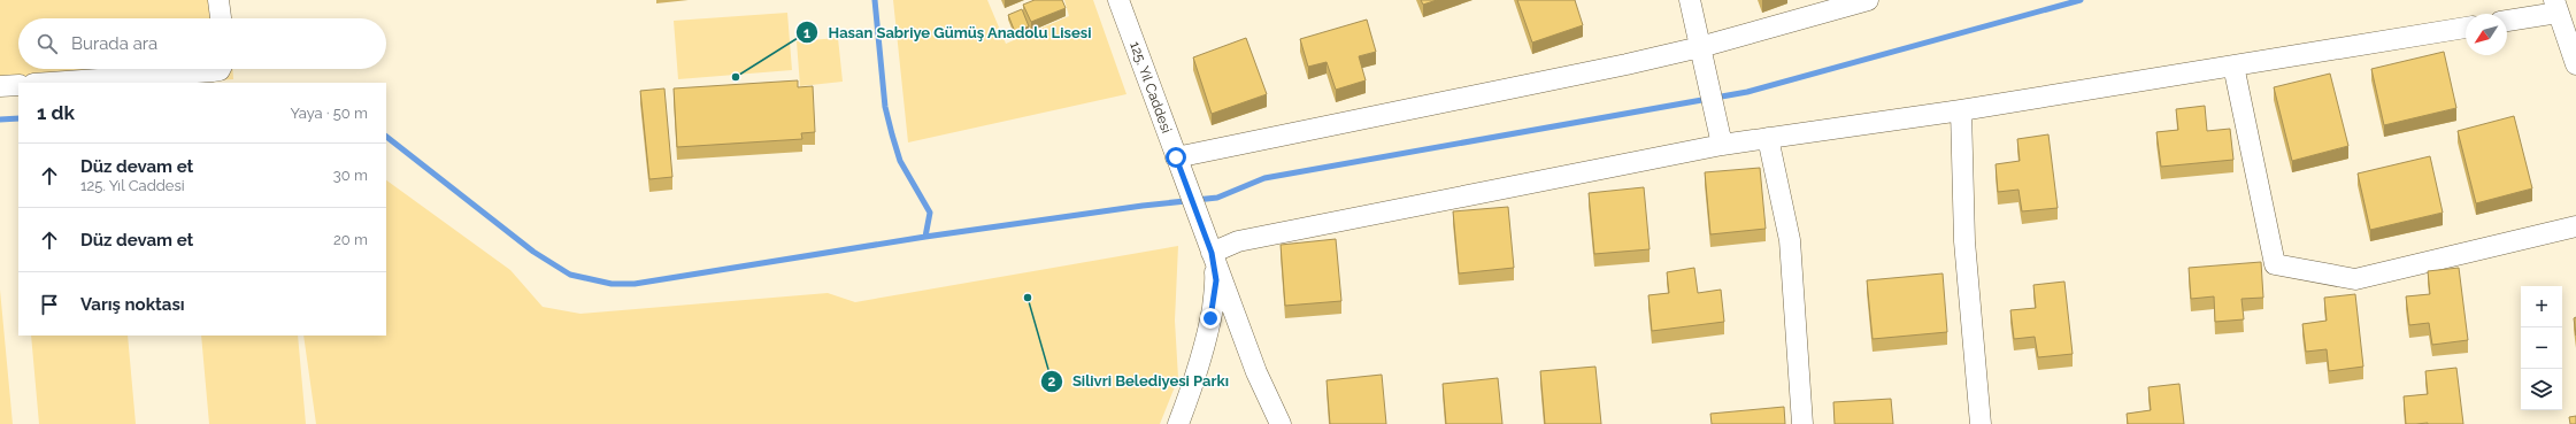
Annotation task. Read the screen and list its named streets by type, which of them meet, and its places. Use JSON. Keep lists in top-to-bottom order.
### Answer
{
  "streets": {
    "street": ["125. Yıl Caddesi"]
  },
  "places": ["Hasan Sabriye Gümüş Anadolu Lisesi", "Silivri Belediyesi Parkı"],
  "north": "bottom left",
  "page": {
    "search": "Burada ara",
    "heading": ["1 dk", "Yaya · 50 m"],
    "list": [
      ["Düz devam et", "125. Yıl Caddesi", "30 m"],
      ["Düz devam et", "20 m"],
      "Varış noktası"
    ],
    "map_buttons": ["+", "−"]
  }
}
